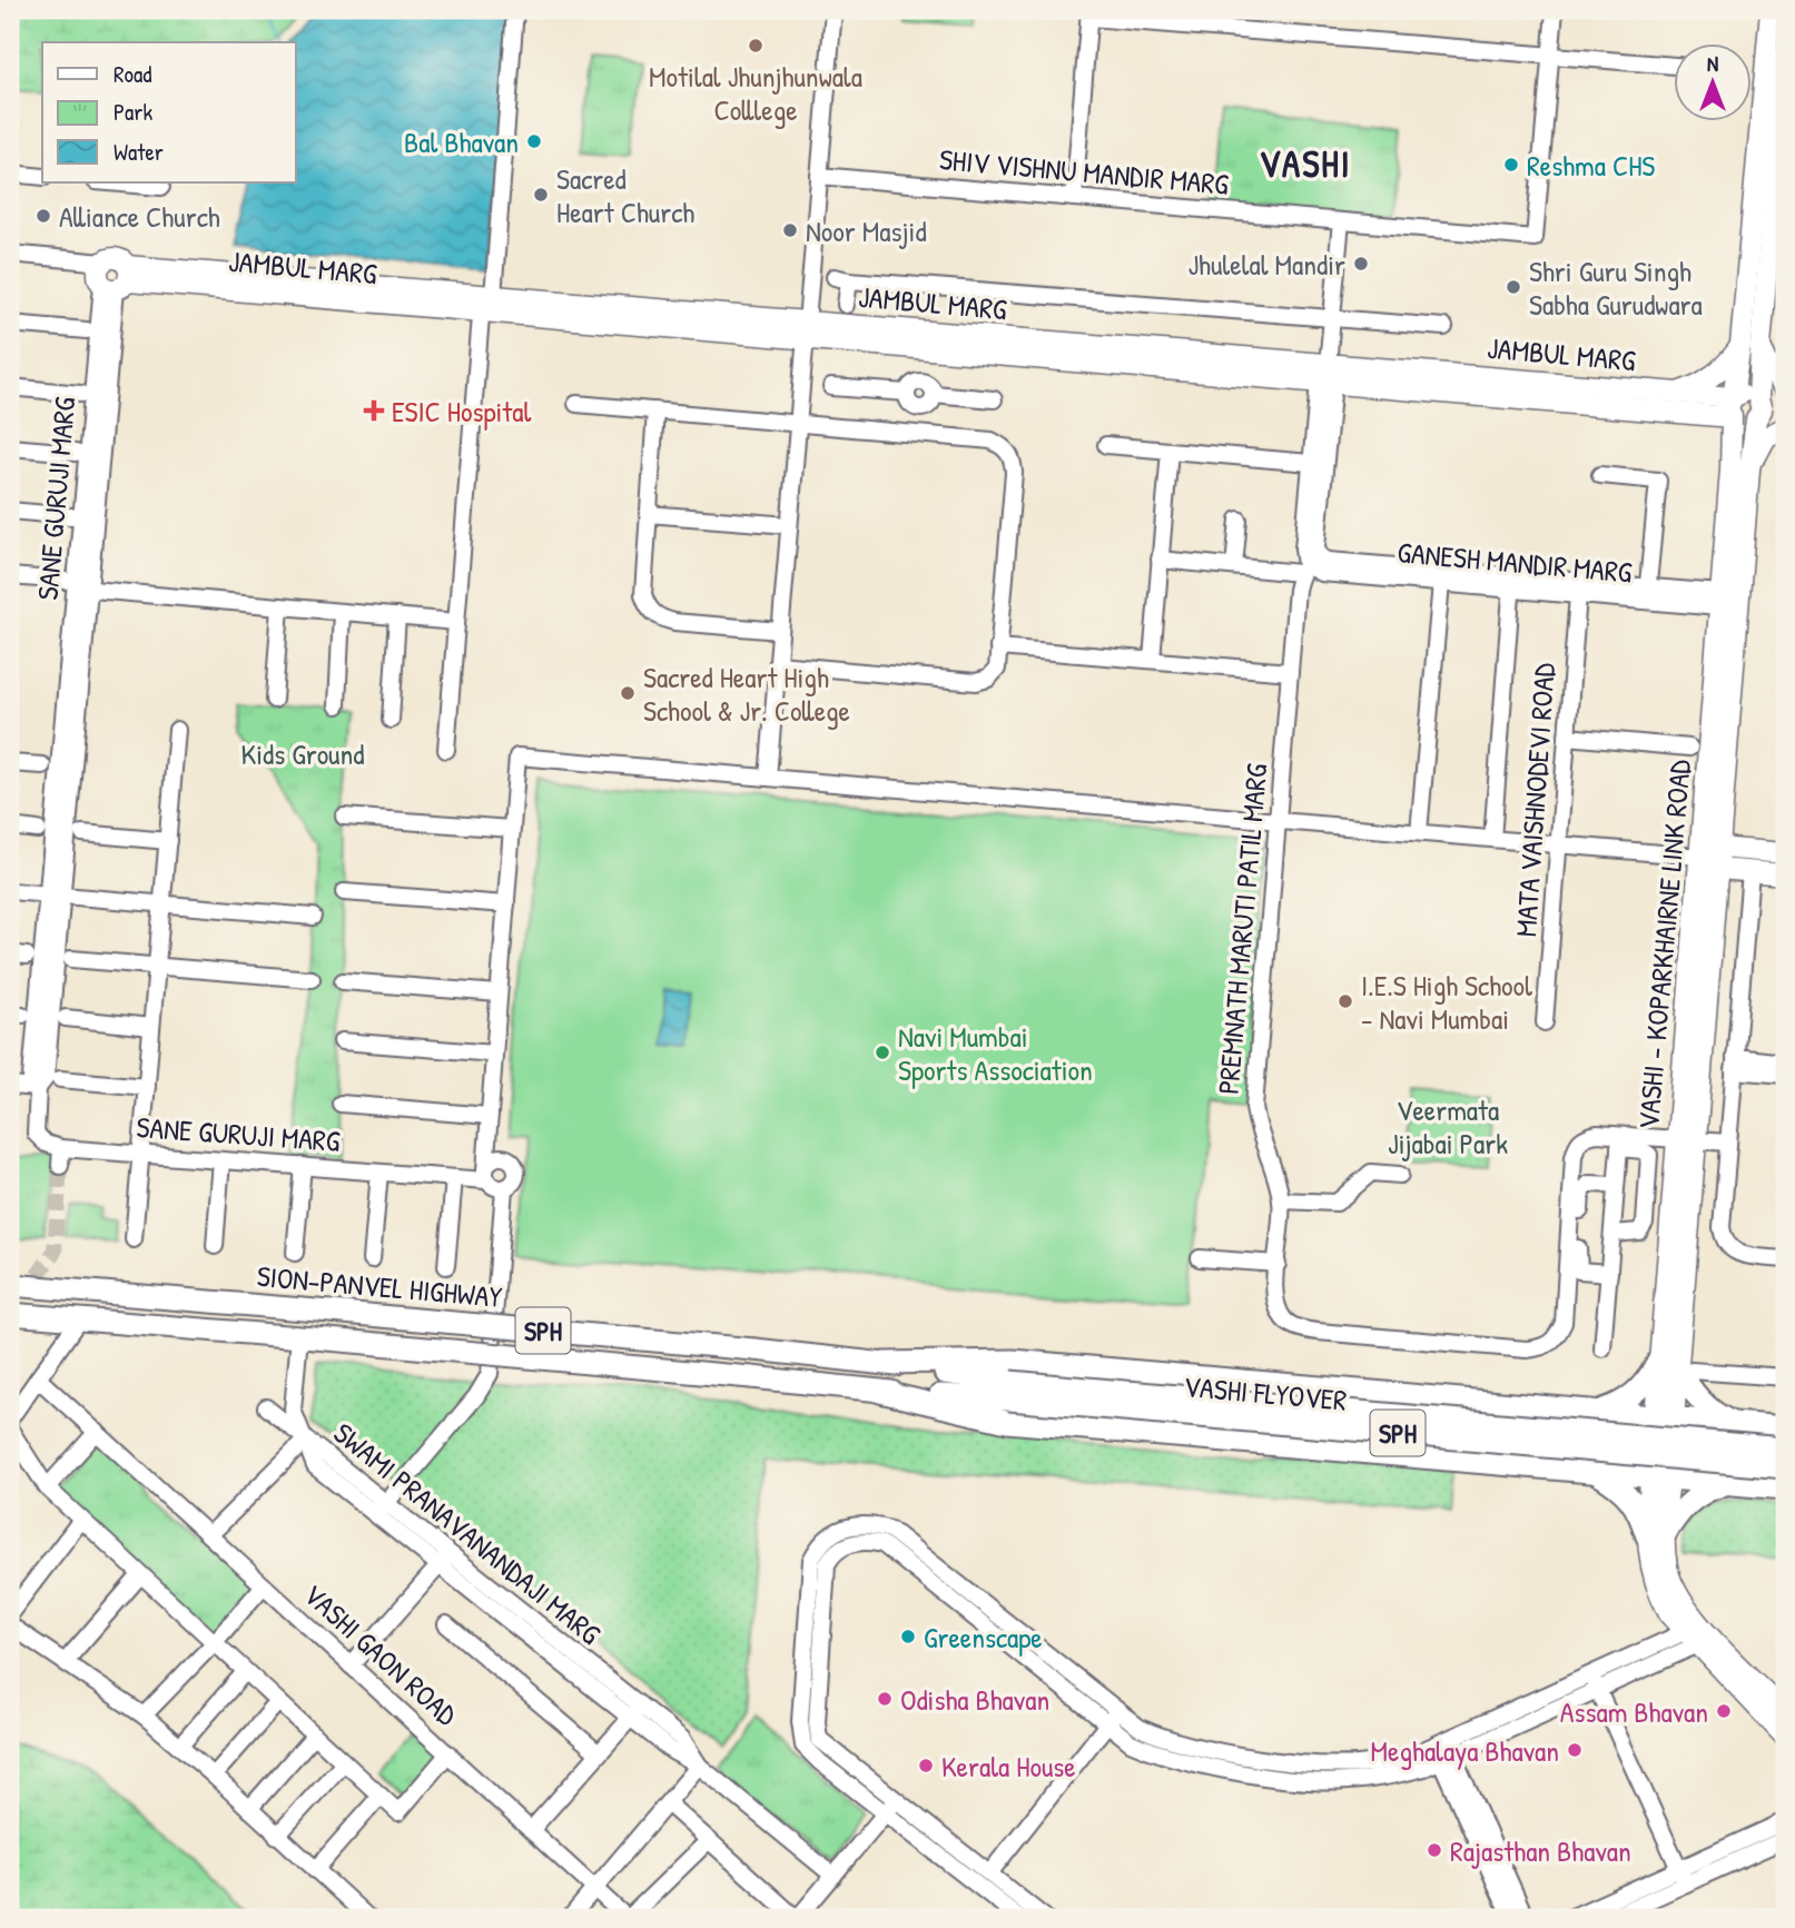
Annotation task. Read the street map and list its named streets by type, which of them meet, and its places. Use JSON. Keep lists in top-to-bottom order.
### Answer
{
  "streets": {
    "highway": ["SION-PANVEL HIGHWAY", "SPH", "VASHI FLYOVER"],
    "main road": ["JAMBUL MARG", "VASHI - KOPARKHAIRNE LINK ROAD"],
    "street": [
      "SHIV VISHNU MANDIR MARG",
      "SANE GURUJI MARG",
      "GANESH MANDIR MARG",
      "MATA VAISHNODEVI ROAD",
      "PREMNATH MARUTI PATIL MARG",
      "SWAMI PRANAVANANDAJI MARG",
      "VASHI GAON ROAD"
    ]
  },
  "crossings": [
    ["JAMBUL MARG", "SANE GURUJI MARG"],
    ["JAMBUL MARG", "PREMNATH MARUTI PATIL MARG"],
    ["JAMBUL MARG", "VASHI - KOPARKHAIRNE LINK ROAD"],
    ["GANESH MANDIR MARG", "MATA VAISHNODEVI ROAD"],
    ["GANESH MANDIR MARG", "PREMNATH MARUTI PATIL MARG"],
    ["GANESH MANDIR MARG", "VASHI - KOPARKHAIRNE LINK ROAD"],
    ["PREMNATH MARUTI PATIL MARG", "VASHI - KOPARKHAIRNE LINK ROAD"],
    ["SION-PANVEL HIGHWAY", "VASHI FLYOVER"]
  ],
  "districts": ["VASHI"],
  "parks": ["Kids Ground", "Veermata Jijabai Park"],
  "places": {
    "other": [
      "Motilal Jhunjhunwala Colllege",
      "Bal Bhavan",
      "Reshma CHS",
      "Sacred Heart Church",
      "Alliance Church",
      "Noor Masjid",
      "Jhulelal Mandir",
      "Shri Guru Singh Sabha Gurudwara",
      "Sacred Heart High School & Jr. College",
      "I.E.S High School - Navi Mumbai",
      "Navi Mumbai Sports Association",
      "Greenscape",
      "Odisha Bhavan",
      "Assam Bhavan",
      "Meghalaya Bhavan",
      "Kerala House",
      "Rajasthan Bhavan"
    ],
    "health": ["ESIC Hospital"]
  },
  "legend": ["Road", "Park", "Water"],
  "north": "top"
}
